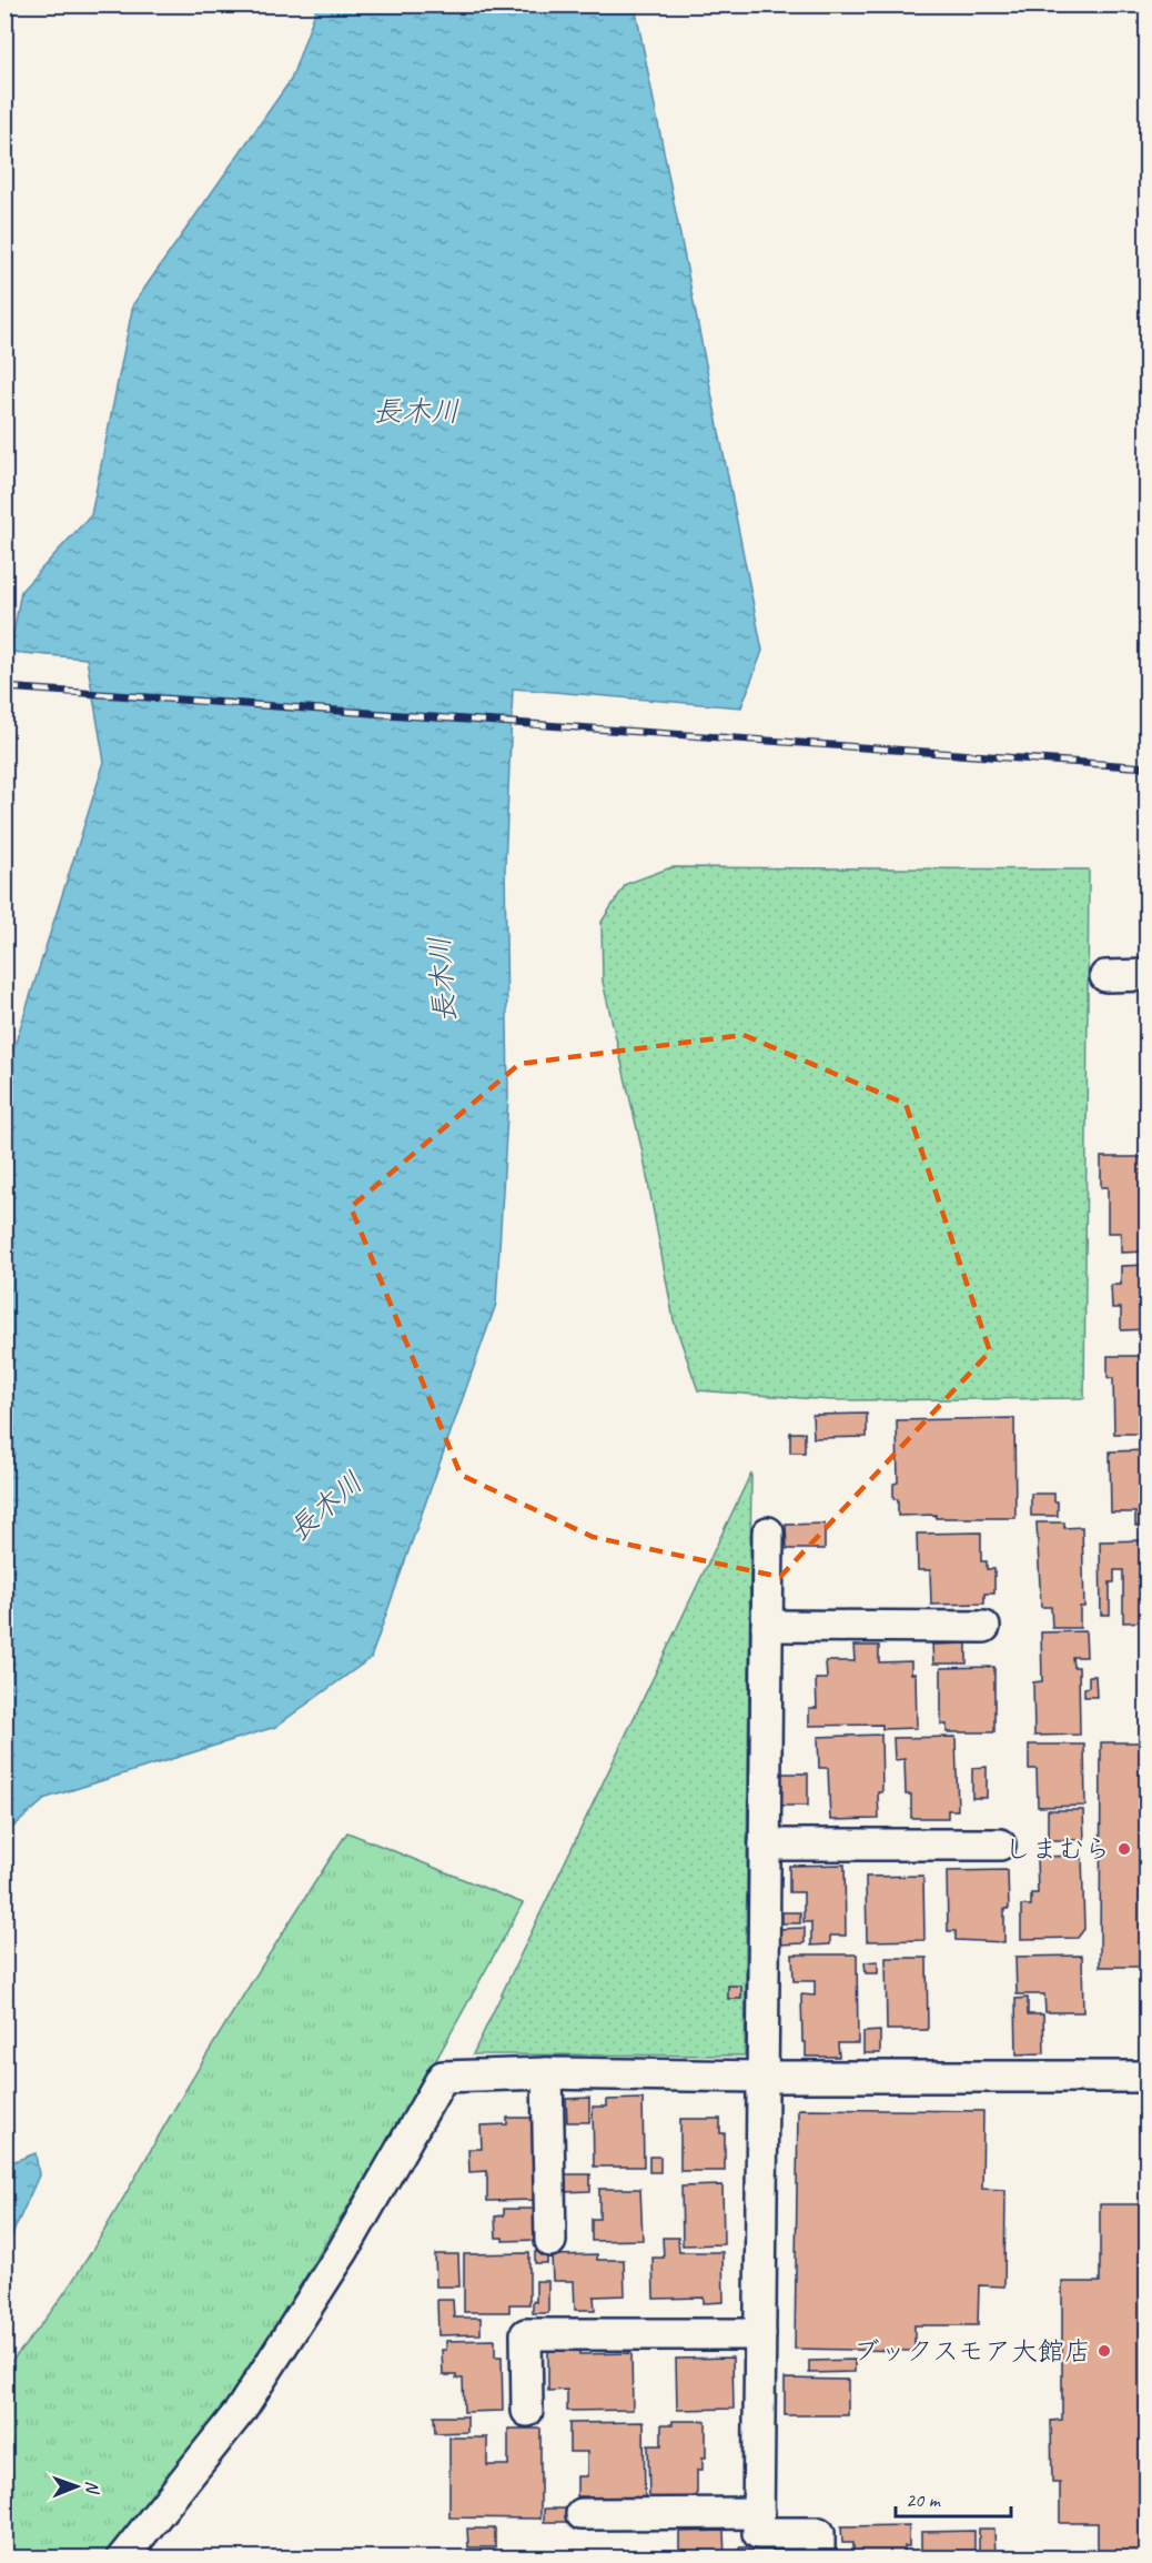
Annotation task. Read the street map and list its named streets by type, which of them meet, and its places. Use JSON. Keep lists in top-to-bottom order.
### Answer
{
  "water": ["長木川"],
  "places": ["しまむら", "ブックスモア大館店"],
  "scale_bar": "20 m",
  "north": "right"
}
